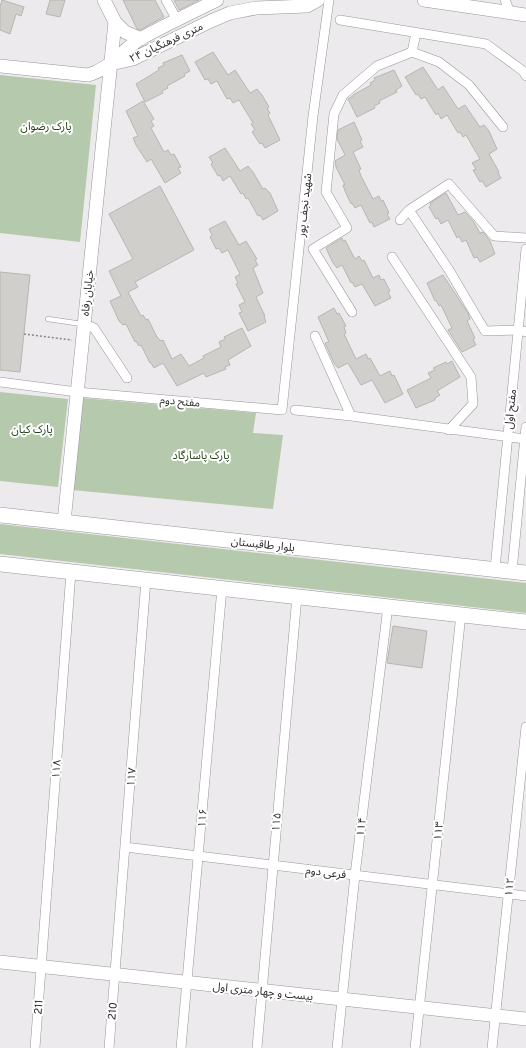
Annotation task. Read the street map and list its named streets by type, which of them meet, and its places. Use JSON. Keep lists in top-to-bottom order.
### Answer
{
  "streets": {
    "main road": ["بلوار طاقبستان"],
    "street": [
      "۲۴ متری فرهنگیان",
      "شهید نجف پور",
      "خیابان رفاه",
      "مفتح دوم",
      "مفتح اول",
      "۱۱۸",
      "۱۱۷",
      "۱۱۶",
      "۱۱۵",
      "۱۱۴",
      "۱۱۳",
      "فرعی دوم",
      "۱۱۲",
      "بیست و چهار متری اول",
      "211",
      "210"
    ]
  },
  "crossings": [
    ["۲۴ متری فرهنگیان", "خیابان رفاه"],
    ["شهید نجف پور", "مفتح دوم"],
    ["خیابان رفاه", "مفتح دوم"],
    ["خیابان رفاه", "بلوار طاقبستان"],
    ["مفتح اول", "بلوار طاقبستان"],
    ["۱۱۸", "بیست و چهار متری اول"],
    ["۱۱۸", "211"],
    ["۱۱۷", "فرعی دوم"],
    ["۱۱۷", "بیست و چهار متری اول"],
    ["۱۱۷", "210"],
    ["۱۱۶", "فرعی دوم"],
    ["۱۱۶", "بیست و چهار متری اول"],
    ["۱۱۵", "فرعی دوم"],
    ["۱۱۵", "بیست و چهار متری اول"],
    ["۱۱۴", "فرعی دوم"],
    ["۱۱۴", "بیست و چهار متری اول"],
    ["۱۱۳", "فرعی دوم"],
    ["۱۱۳", "بیست و چهار متری اول"],
    ["فرعی دوم", "۱۱۲"],
    ["۱۱۲", "بیست و چهار متری اول"],
    ["بیست و چهار متری اول", "211"],
    ["بیست و چهار متری اول", "210"]
  ],
  "parks": ["پارک رضوان", "پارک کیان", "پارک پاسارگاد"]
}
